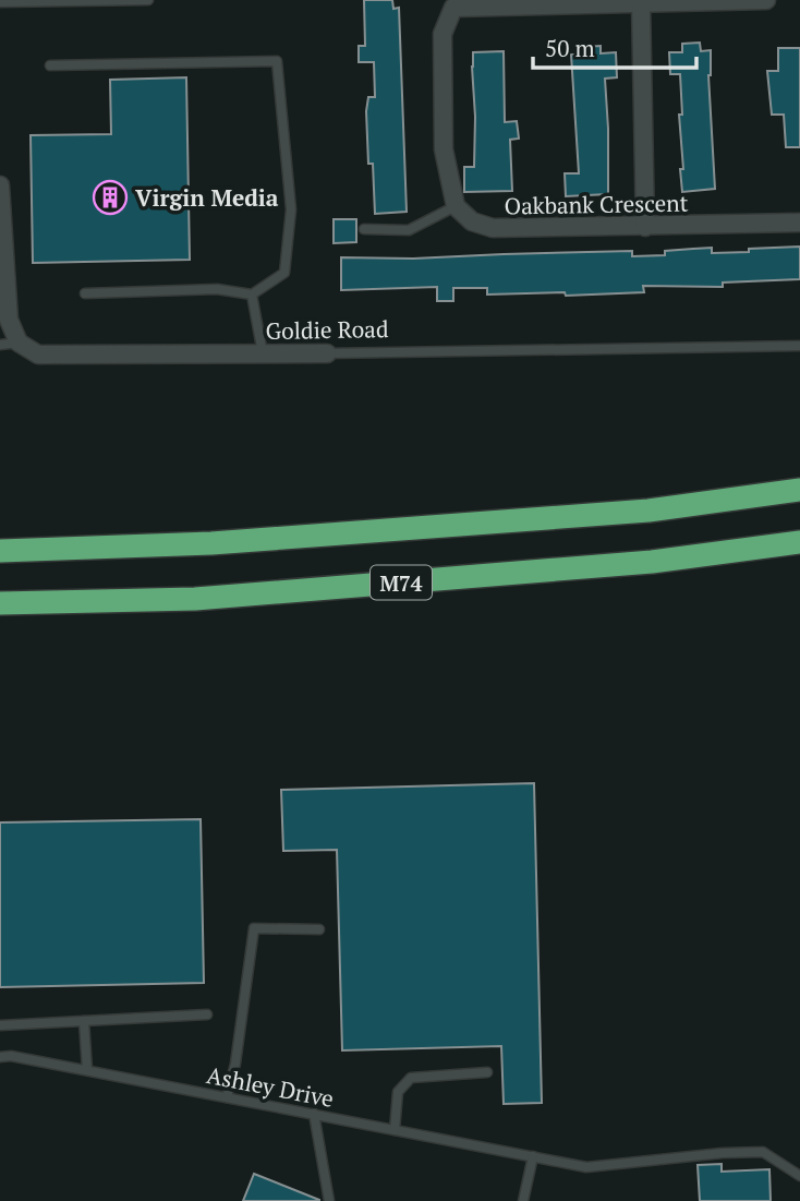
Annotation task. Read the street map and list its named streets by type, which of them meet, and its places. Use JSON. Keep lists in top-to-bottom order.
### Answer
{
  "streets": {
    "highway": ["M74"],
    "street": ["Oakbank Crescent", "Goldie Road"],
    "lane": ["Ashley Drive"]
  },
  "places": {
    "building": ["Virgin Media"]
  },
  "scale_bar": "50 m"
}
